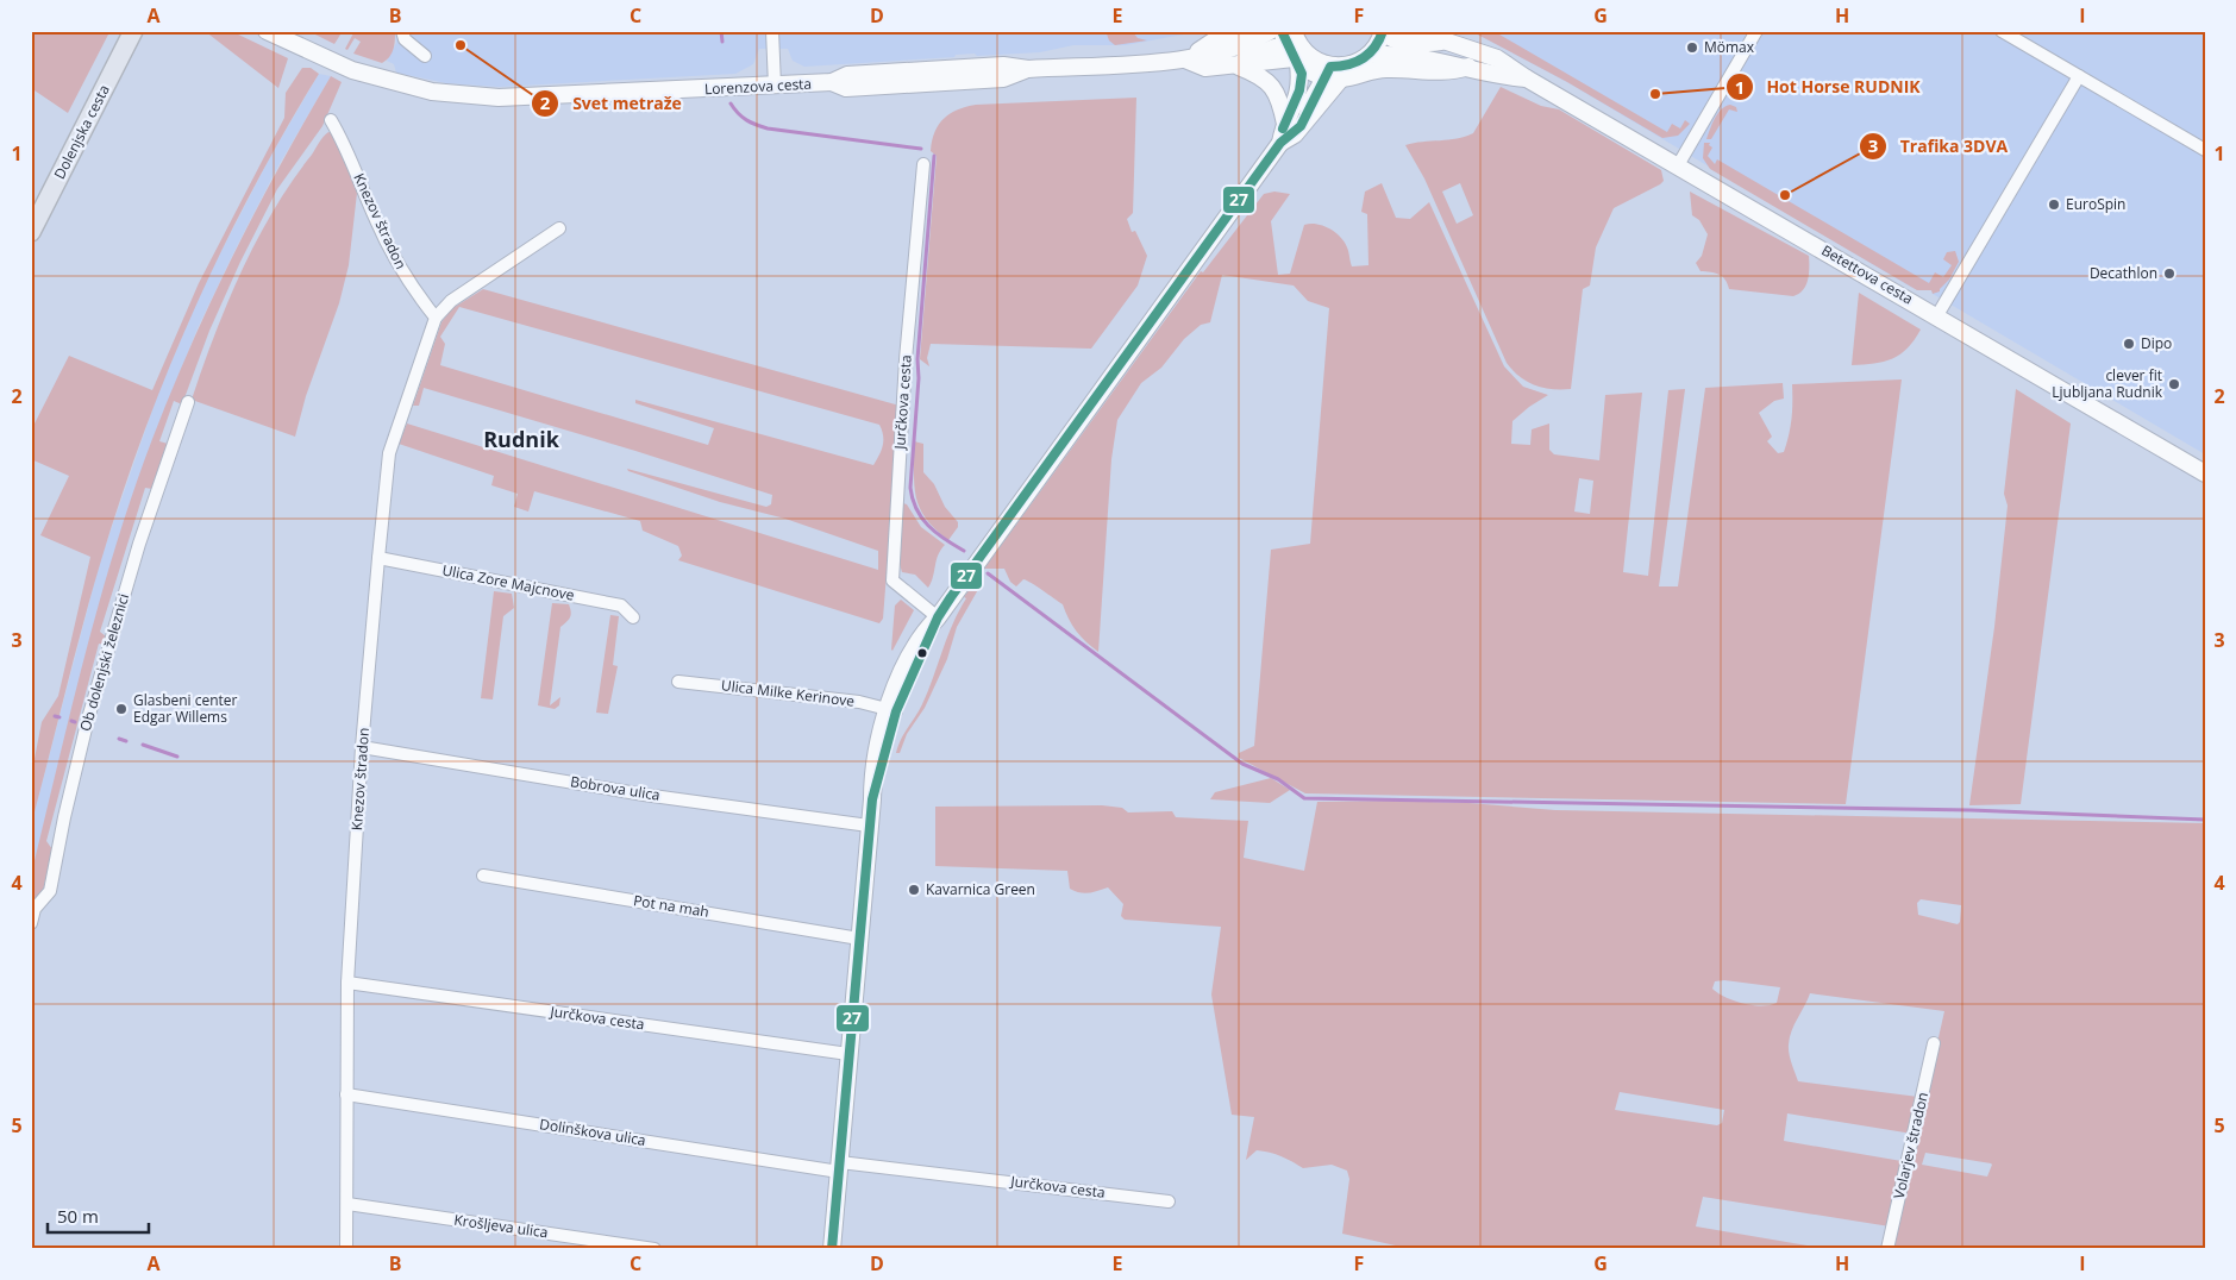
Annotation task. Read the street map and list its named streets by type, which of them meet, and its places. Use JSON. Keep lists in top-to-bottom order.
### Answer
{
  "streets": {
    "main road": ["Dolenjska cesta"],
    "street": [
      "Lorenzova cesta",
      "Knezov štradon",
      "Betettova cesta",
      "Jurčkova cesta",
      "Ulica Zore Majcnove",
      "Ob dolenjski železnici",
      "Ulica Milke Kerinove",
      "Bobrova ulica",
      "Pot na mah",
      "Dolinškova ulica",
      "Volarjev štradon",
      "Krošljeva ulica"
    ]
  },
  "crossings": [
    ["Knezov štradon", "Jurčkova cesta"],
    ["Knezov štradon", "Ulica Zore Majcnove"],
    ["Knezov štradon", "Bobrova ulica"],
    ["Knezov štradon", "Dolinškova ulica"],
    ["Knezov štradon", "Krošljeva ulica"],
    ["Jurčkova cesta", "Dolinškova ulica"]
  ],
  "districts": ["Rudnik"],
  "places": [
    "Svet metraže",
    "Mömax",
    "Hot Horse RUDNIK",
    "Trafika 3DVA",
    "EuroSpin",
    "Decathlon",
    "Dipo",
    "clever fit Ljubljana Rudnik",
    "Glasbeni center Edgar Willems",
    "Kavarnica Green"
  ],
  "lines": ["transit line 27"],
  "scale_bar": "50 m",
  "grid": {
    "columns": [
      "A",
      "B",
      "C",
      "D",
      "E",
      "F",
      "G",
      "H",
      "I"
    ],
    "rows": [
      "1",
      "2",
      "3",
      "4",
      "5"
    ]
  }
}
